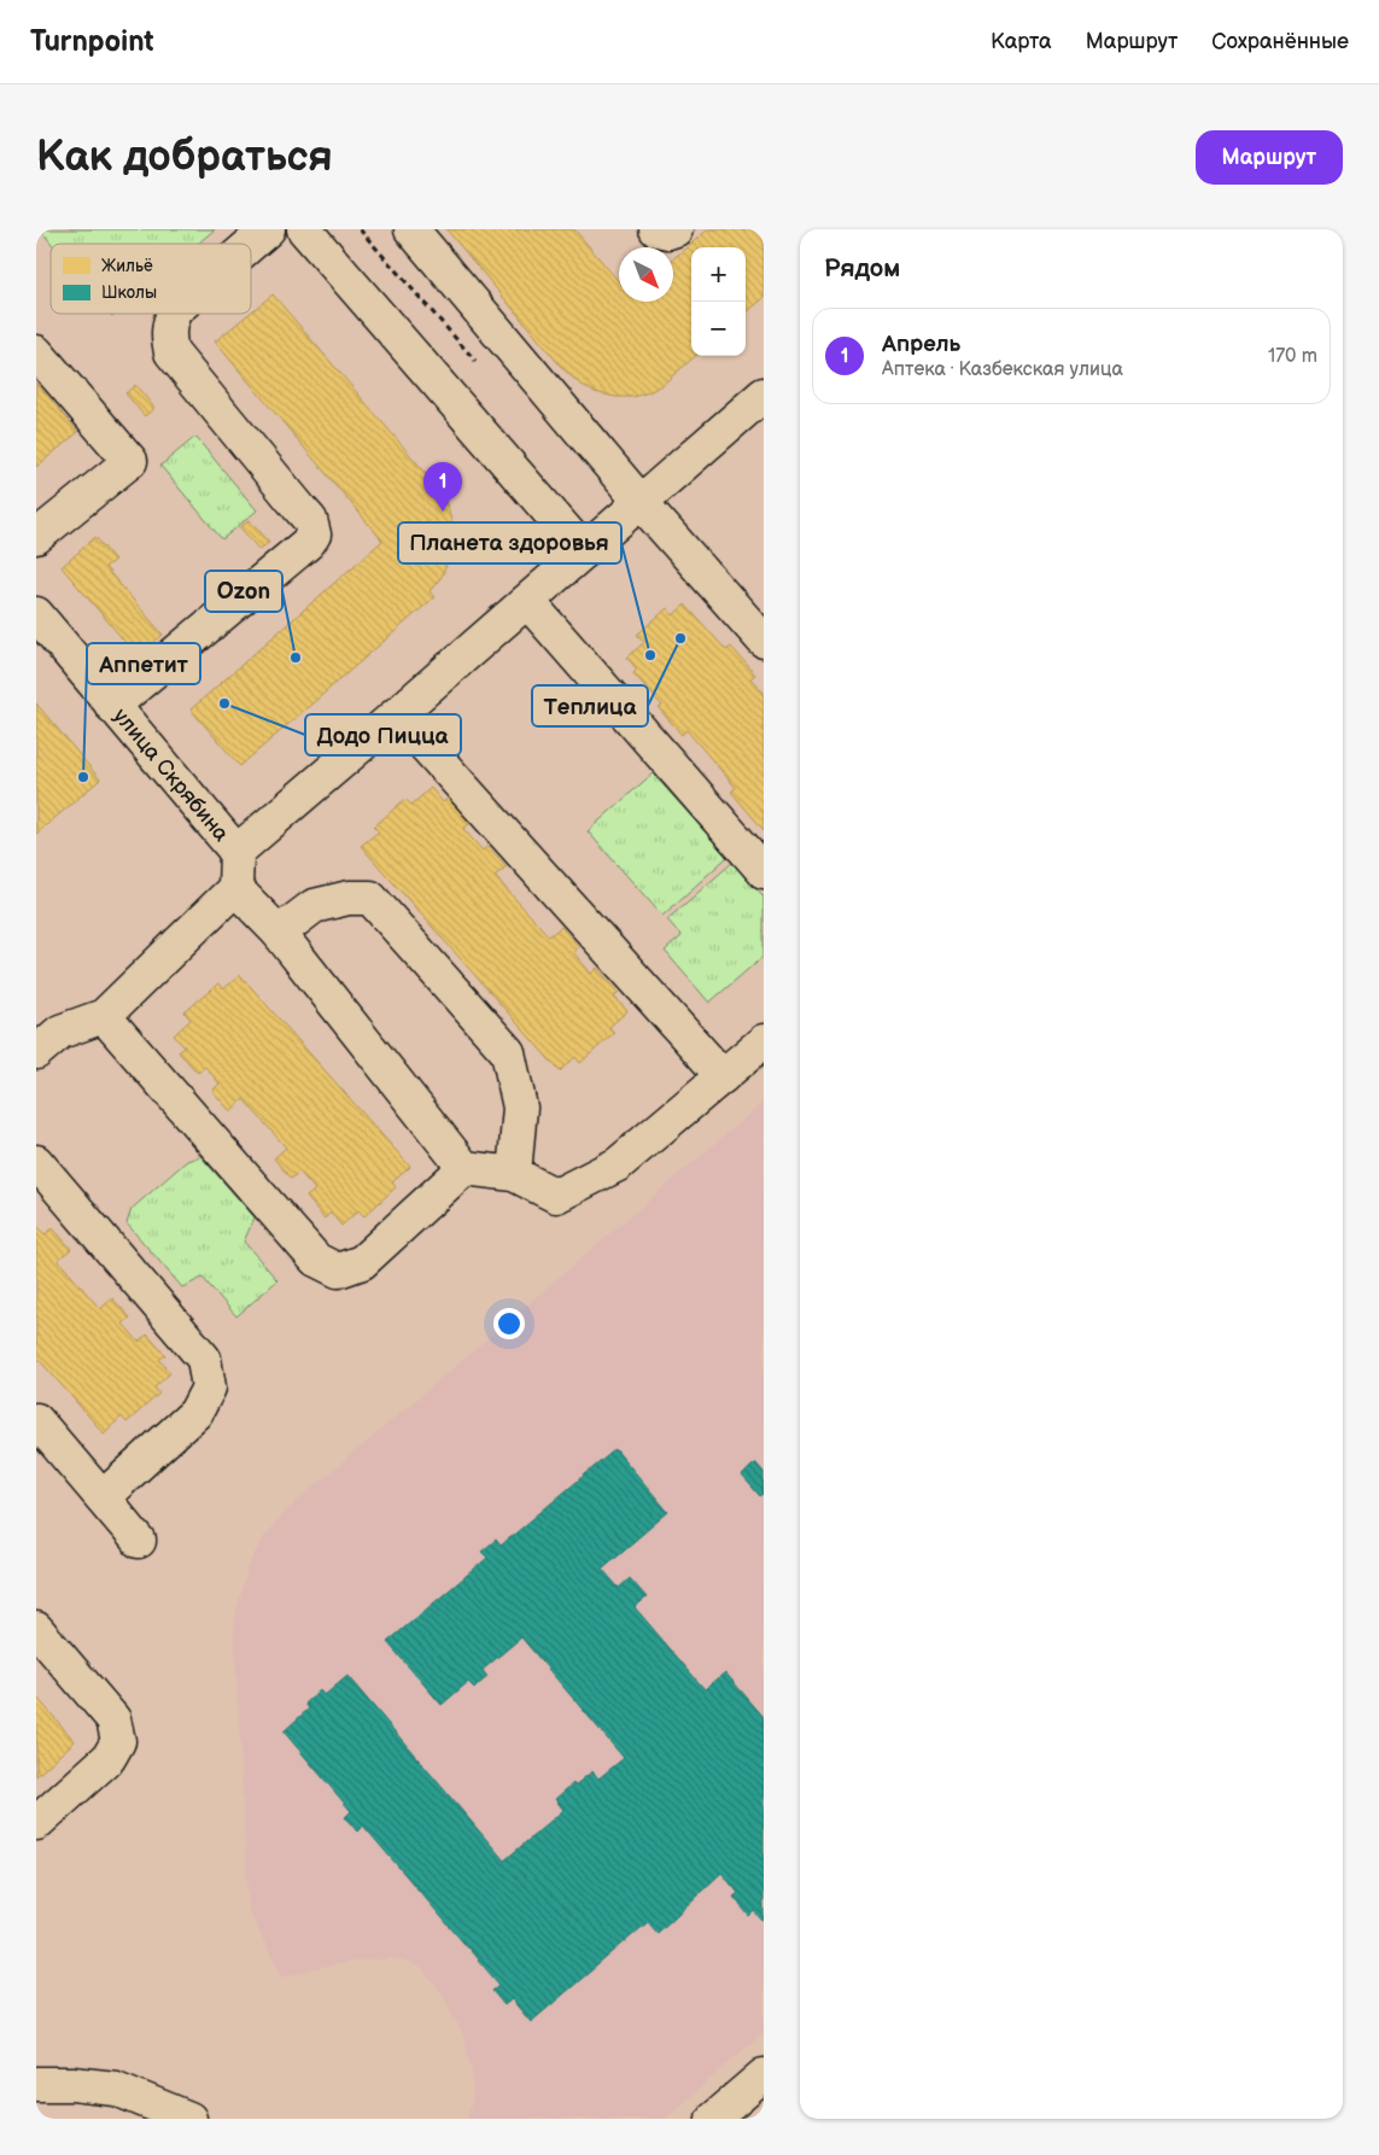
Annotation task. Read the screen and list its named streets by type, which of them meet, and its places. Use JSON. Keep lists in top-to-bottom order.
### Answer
{
  "streets": {
    "street": ["улица Скрябина"]
  },
  "places": [
    "Теплица",
    "Планета здоровья",
    "Ozon",
    "Додо Пицца",
    "Аппетит"
  ],
  "legend": ["Жильё", "Школы"],
  "north": "bottom right",
  "page": {
    "header": "Turnpoint",
    "nav": ["Карта", "Маршрут", "Сохранённые"],
    "buttons": "Маршрут",
    "title": "Как добраться",
    "heading": "Рядом",
    "map_buttons": ["+", "−"],
    "list": [
      {
        "mark": "1",
        "name": "Апрель",
        "note": "Аптека · Казбекская улица",
        "value": "170 m"
      }
    ],
    "pins": "1"
  }
}
